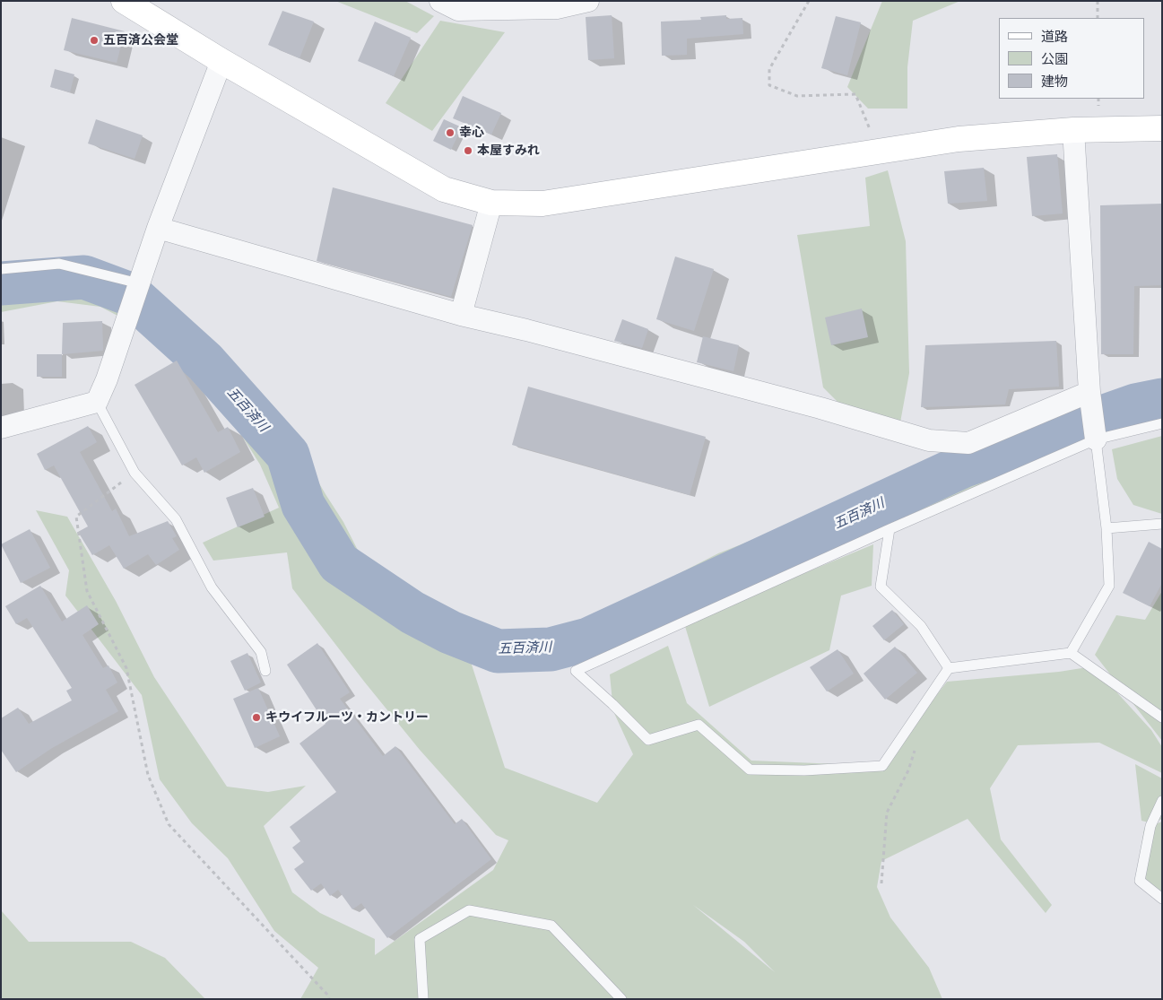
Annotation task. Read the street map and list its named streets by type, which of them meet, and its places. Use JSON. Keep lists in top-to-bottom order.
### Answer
{
  "water": ["五百済川"],
  "places": [
    "五百済公会堂",
    "幸心",
    "本屋すみれ",
    "キウイフルーツ・カントリー"
  ],
  "legend": ["道路", "公園", "建物"]
}
